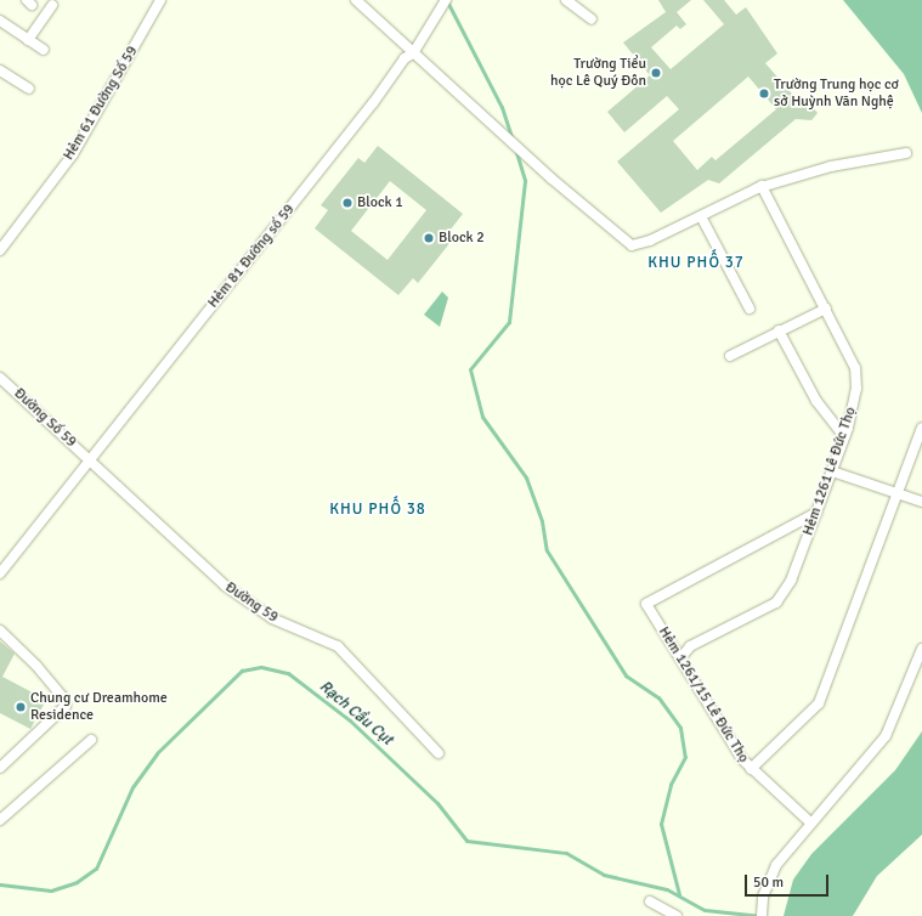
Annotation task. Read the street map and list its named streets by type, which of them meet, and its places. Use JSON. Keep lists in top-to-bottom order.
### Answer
{
  "streets": {
    "street": [
      "Hẻm 61 Đường Số 59",
      "Hẻm 81 Đường số 59",
      "Đường Số 59",
      "Hẻm 1261 Lê Đức Thọ",
      "Đường 59",
      "Hẻm 1261/15 Lê Đức Thọ"
    ]
  },
  "crossings": [
    ["Hẻm 81 Đường số 59", "Đường Số 59"],
    ["Hẻm 81 Đường số 59", "Đường 59"],
    ["Đường Số 59", "Đường 59"],
    ["Hẻm 1261 Lê Đức Thọ", "Hẻm 1261/15 Lê Đức Thọ"]
  ],
  "districts": ["KHU PHỐ 37", "KHU PHỐ 38"],
  "water": ["Rạch Cầu Cụt"],
  "places": [
    "Trường Tiểu học Lê Quý Đôn",
    "Trường Trung học cơ sở Huỳnh Văn Nghệ",
    "Block 1",
    "Block 2",
    "Chung cư Dreamhome Residence"
  ],
  "scale_bar": "50 m"
}
